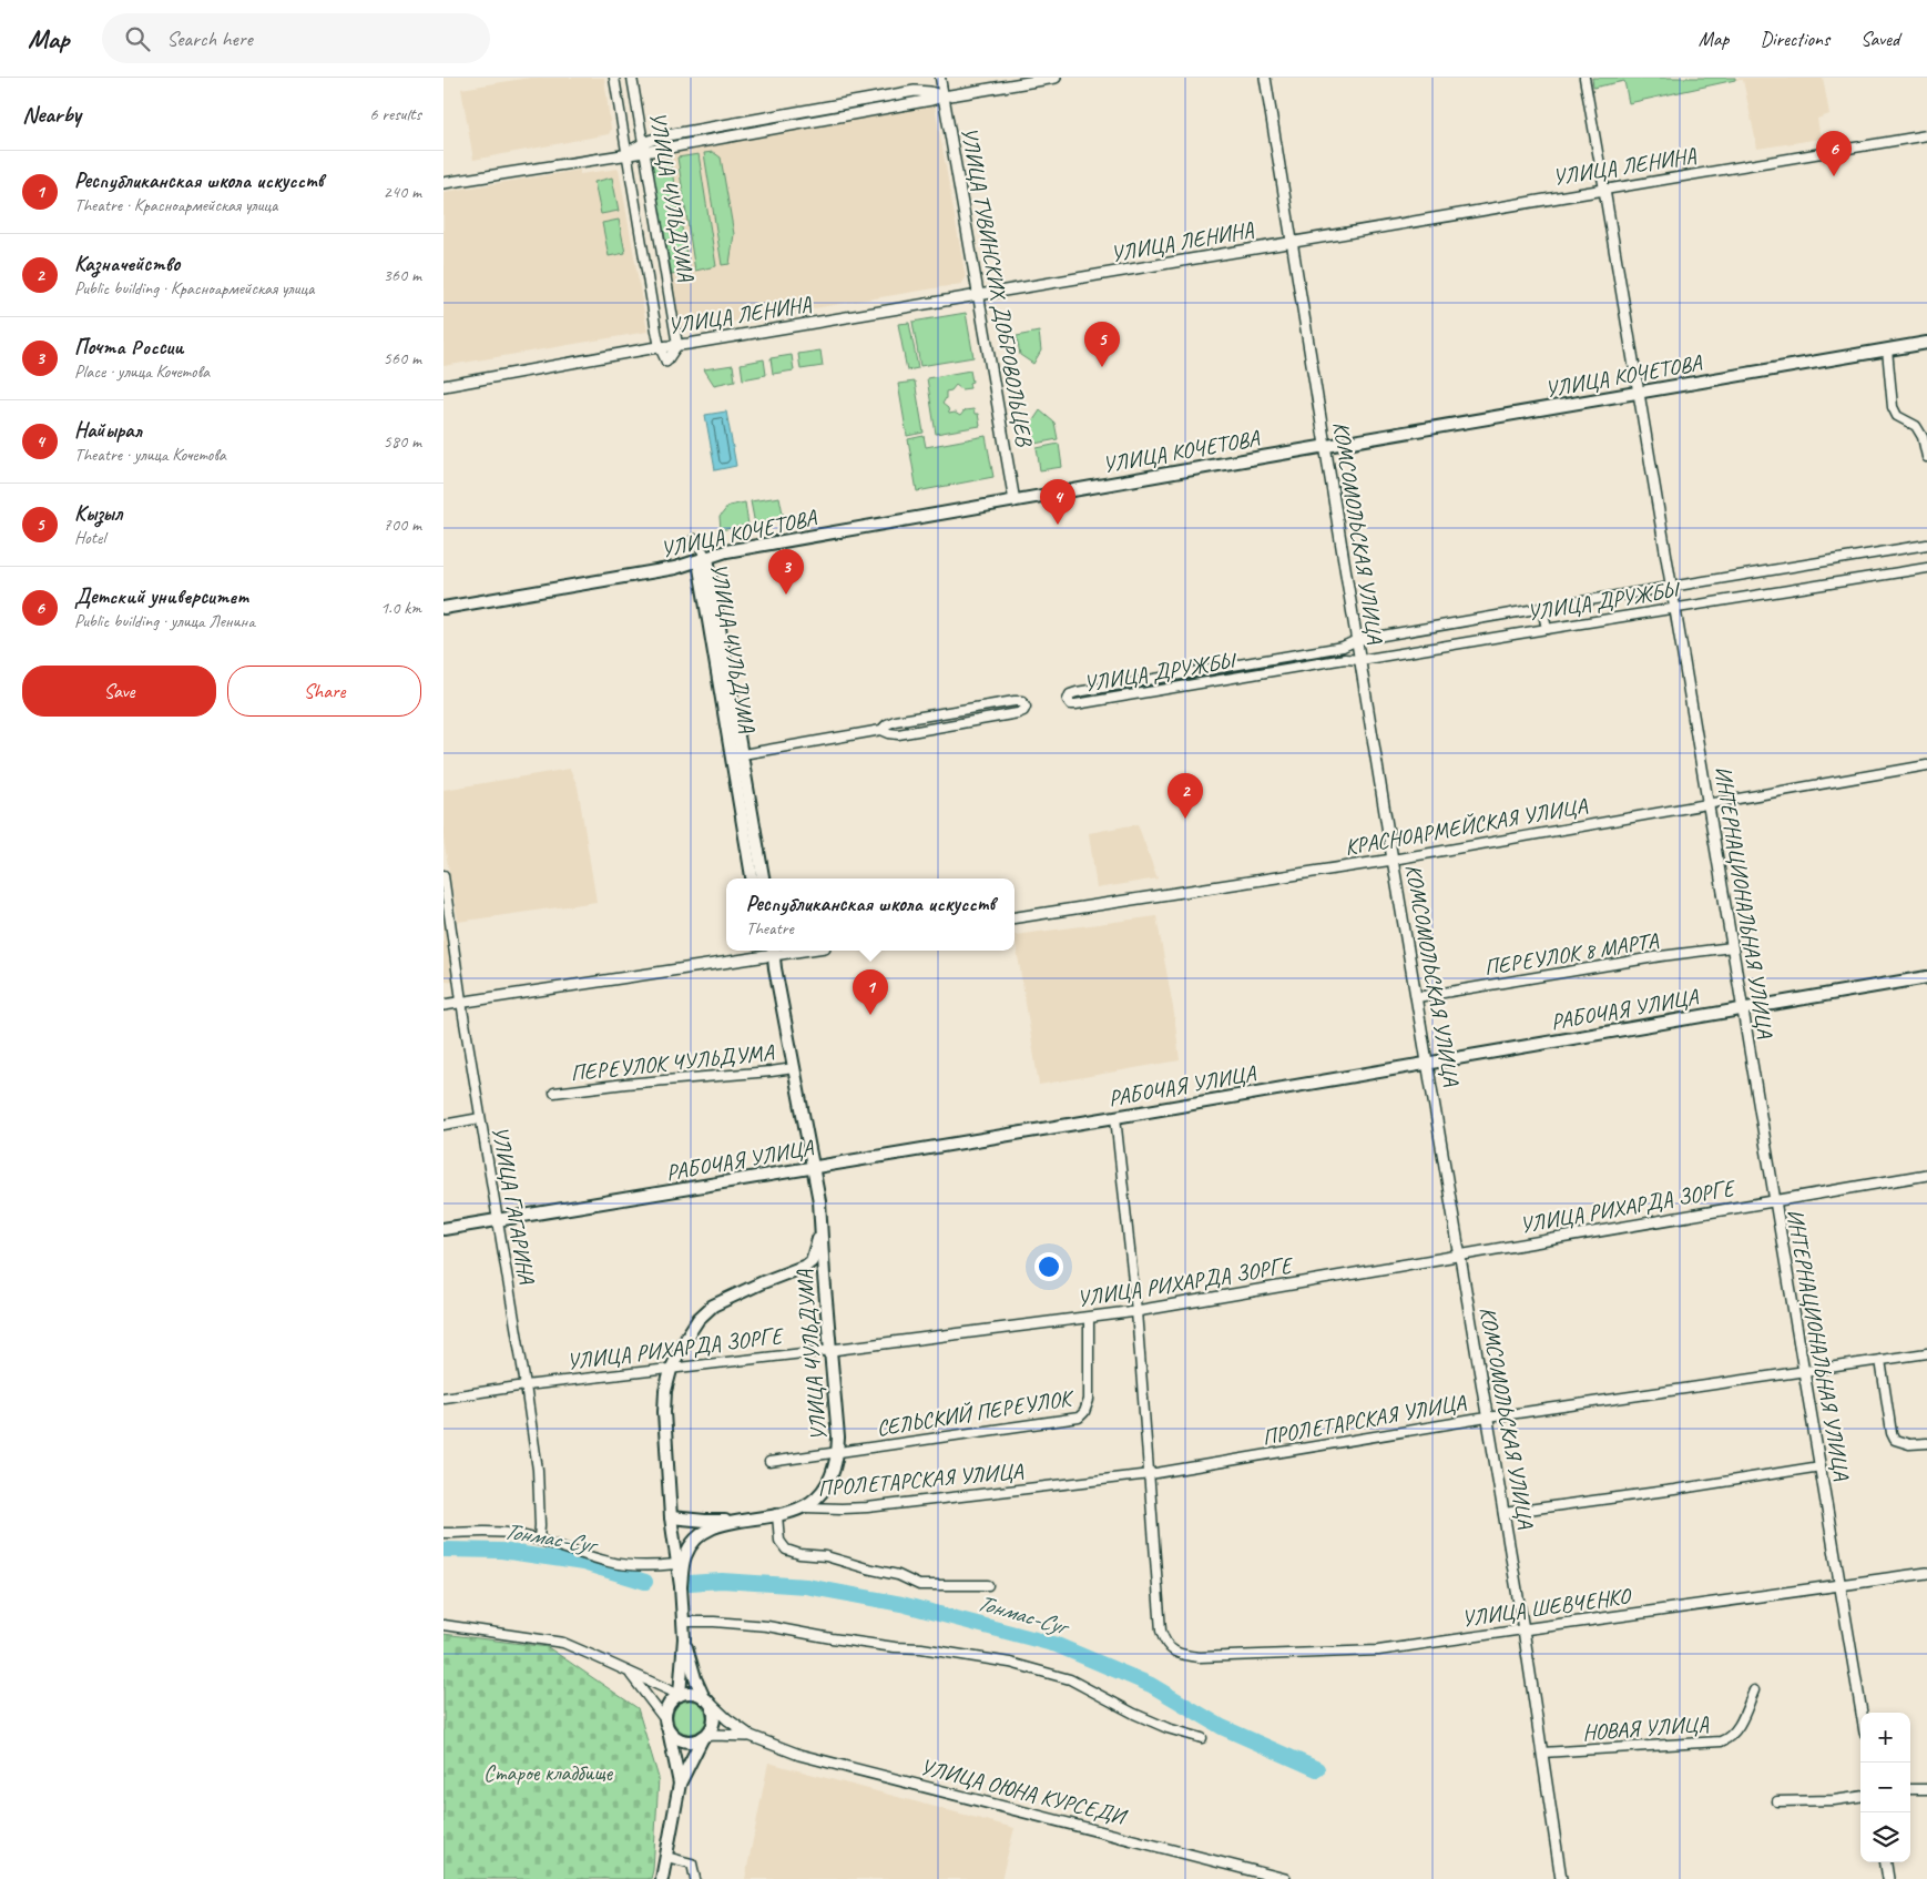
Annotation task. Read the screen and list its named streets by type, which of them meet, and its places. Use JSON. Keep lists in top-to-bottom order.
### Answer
{
  "streets": {
    "main road": ["УЛИЦА ЧУЛЬДУМА", "УЛИЦА КОЧЕТОВА", "РАБОЧАЯ УЛИЦА"],
    "street": [
      "УЛИЦА ЛЕНИНА",
      "УЛИЦА ТУВИНСКИХ ДОБРОВОЛЬЦЕВ",
      "КОМСОМОЛЬСКАЯ УЛИЦА",
      "УЛИЦА ДРУЖБЫ",
      "КРАСНОАРМЕЙСКАЯ УЛИЦА",
      "ИНТЕРНАЦИОНАЛЬНАЯ УЛИЦА",
      "ПЕРЕУЛОК 8 МАРТА",
      "ПЕРЕУЛОК ЧУЛЬДУМА",
      "УЛИЦА ГАГАРИНА",
      "УЛИЦА РИХАРДА ЗОРГЕ",
      "СЕЛЬСКИЙ ПЕРЕУЛОК",
      "ПРОЛЕТАРСКАЯ УЛИЦА",
      "УЛИЦА ШЕВЧЕНКО",
      "НОВАЯ УЛИЦА",
      "УЛИЦА ОЮНА КУРСЕДИ"
    ]
  },
  "crossings": [
    ["УЛИЦА ЛЕНИНА", "УЛИЦА ЧУЛЬДУМА"],
    ["УЛИЦА ЛЕНИНА", "УЛИЦА ТУВИНСКИХ ДОБРОВОЛЬЦЕВ"],
    ["УЛИЦА ЛЕНИНА", "КОМСОМОЛЬСКАЯ УЛИЦА"],
    ["УЛИЦА ЛЕНИНА", "ИНТЕРНАЦИОНАЛЬНАЯ УЛИЦА"],
    ["УЛИЦА ЧУЛЬДУМА", "УЛИЦА КОЧЕТОВА"],
    ["УЛИЦА ЧУЛЬДУМА", "РАБОЧАЯ УЛИЦА"],
    ["УЛИЦА ЧУЛЬДУМА", "ПЕРЕУЛОК ЧУЛЬДУМА"],
    ["УЛИЦА ЧУЛЬДУМА", "УЛИЦА РИХАРДА ЗОРГЕ"],
    ["УЛИЦА ЧУЛЬДУМА", "СЕЛЬСКИЙ ПЕРЕУЛОК"],
    ["УЛИЦА ЧУЛЬДУМА", "ПРОЛЕТАРСКАЯ УЛИЦА"],
    ["УЛИЦА ЧУЛЬДУМА", "УЛИЦА ОЮНА КУРСЕДИ"],
    ["УЛИЦА ТУВИНСКИХ ДОБРОВОЛЬЦЕВ", "УЛИЦА КОЧЕТОВА"],
    ["УЛИЦА КОЧЕТОВА", "КОМСОМОЛЬСКАЯ УЛИЦА"],
    ["УЛИЦА КОЧЕТОВА", "ИНТЕРНАЦИОНАЛЬНАЯ УЛИЦА"],
    ["КОМСОМОЛЬСКАЯ УЛИЦА", "УЛИЦА ДРУЖБЫ"],
    ["КОМСОМОЛЬСКАЯ УЛИЦА", "КРАСНОАРМЕЙСКАЯ УЛИЦА"],
    ["КОМСОМОЛЬСКАЯ УЛИЦА", "ПЕРЕУЛОК 8 МАРТА"],
    ["КОМСОМОЛЬСКАЯ УЛИЦА", "РАБОЧАЯ УЛИЦА"],
    ["КОМСОМОЛЬСКАЯ УЛИЦА", "УЛИЦА РИХАРДА ЗОРГЕ"],
    ["КОМСОМОЛЬСКАЯ УЛИЦА", "ПРОЛЕТАРСКАЯ УЛИЦА"],
    ["КОМСОМОЛЬСКАЯ УЛИЦА", "УЛИЦА ШЕВЧЕНКО"],
    ["КОМСОМОЛЬСКАЯ УЛИЦА", "НОВАЯ УЛИЦА"],
    ["УЛИЦА ДРУЖБЫ", "ИНТЕРНАЦИОНАЛЬНАЯ УЛИЦА"],
    ["КРАСНОАРМЕЙСКАЯ УЛИЦА", "ИНТЕРНАЦИОНАЛЬНАЯ УЛИЦА"],
    ["ИНТЕРНАЦИОНАЛЬНАЯ УЛИЦА", "ПЕРЕУЛОК 8 МАРТА"],
    ["ИНТЕРНАЦИОНАЛЬНАЯ УЛИЦА", "РАБОЧАЯ УЛИЦА"],
    ["ИНТЕРНАЦИОНАЛЬНАЯ УЛИЦА", "УЛИЦА РИХАРДА ЗОРГЕ"],
    ["ИНТЕРНАЦИОНАЛЬНАЯ УЛИЦА", "ПРОЛЕТАРСКАЯ УЛИЦА"],
    ["ИНТЕРНАЦИОНАЛЬНАЯ УЛИЦА", "УЛИЦА ШЕВЧЕНКО"],
    ["РАБОЧАЯ УЛИЦА", "УЛИЦА ГАГАРИНА"],
    ["УЛИЦА ГАГАРИНА", "УЛИЦА РИХАРДА ЗОРГЕ"],
    ["УЛИЦА РИХАРДА ЗОРГЕ", "СЕЛЬСКИЙ ПЕРЕУЛОК"],
    ["ПРОЛЕТАРСКАЯ УЛИЦА", "УЛИЦА ШЕВЧЕНКО"]
  ],
  "water": ["Тонмас-Суг"],
  "parks": ["Старое кладбище"],
  "page": {
    "header": "Map",
    "search": "Search here",
    "nav": ["Map", "Directions", "Saved"],
    "heading": ["Nearby", "6 results"],
    "pins": [
      "6",
      "5",
      "4",
      "3",
      "2",
      "1"
    ],
    "list": [
      {
        "mark": "1",
        "name": "Республиканская школа искусств",
        "note": "Theatre · Красноармейская улица",
        "value": "240 m"
      },
      {
        "mark": "2",
        "name": "Казначейство",
        "note": "Public building · Красноармейская улица",
        "value": "360 m"
      },
      {
        "mark": "3",
        "name": "Почта России",
        "note": "Place · улица Кочетова",
        "value": "560 m"
      },
      {
        "mark": "4",
        "name": "Найырал",
        "note": "Theatre · улица Кочетова",
        "value": "580 m"
      },
      {
        "mark": "5",
        "name": "Кызыл",
        "note": "Hotel",
        "value": "700 m"
      },
      {
        "mark": "6",
        "name": "Детский университет",
        "note": "Public building · улица Ленина",
        "value": "1.0 km"
      }
    ],
    "buttons": ["Save", "Share"],
    "popup": ["Республиканская школа искусств", "Theatre"],
    "map_buttons": ["+", "−"]
  }
}
